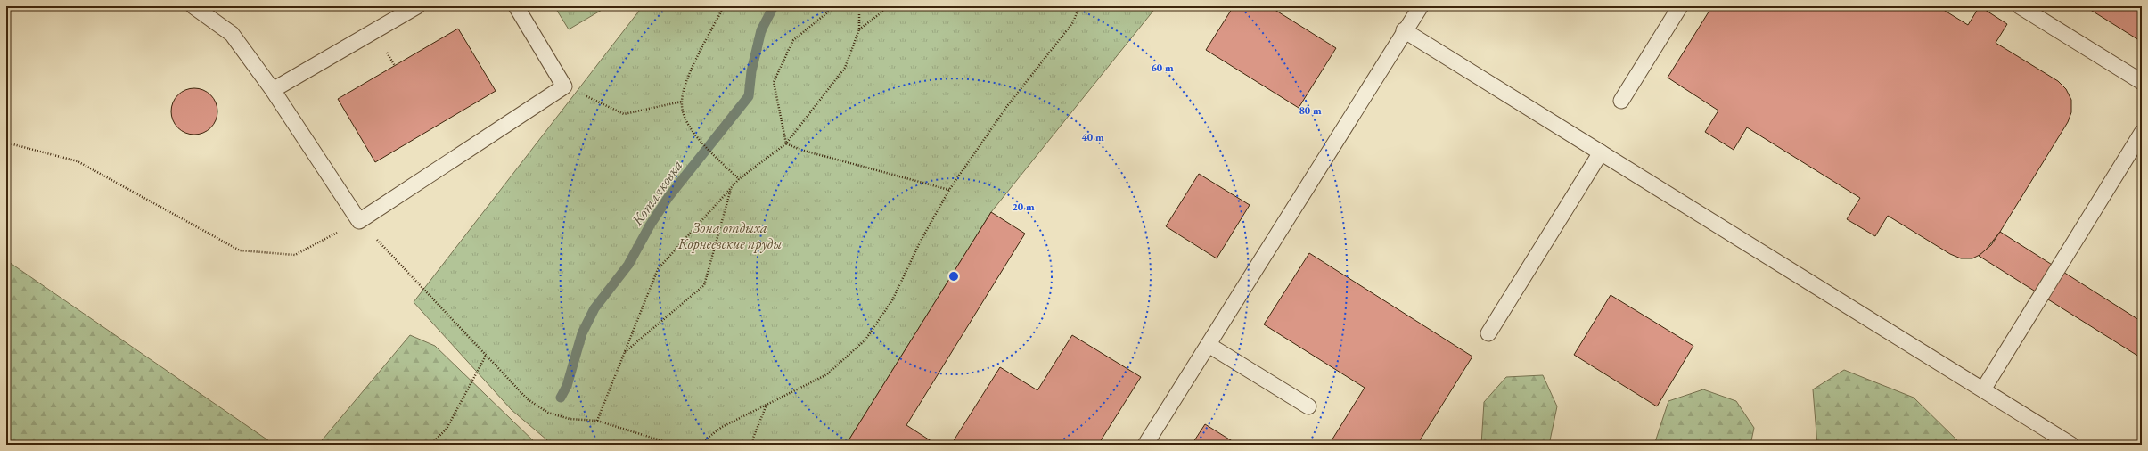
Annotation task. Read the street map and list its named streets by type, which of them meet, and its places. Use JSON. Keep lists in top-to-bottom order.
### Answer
{
  "water": ["Котляковка"],
  "parks": ["Зона отдыха Корнеевские пруды"],
  "rings": [
    "60 m",
    "80 m",
    "40 m",
    "20 m"
  ]
}
